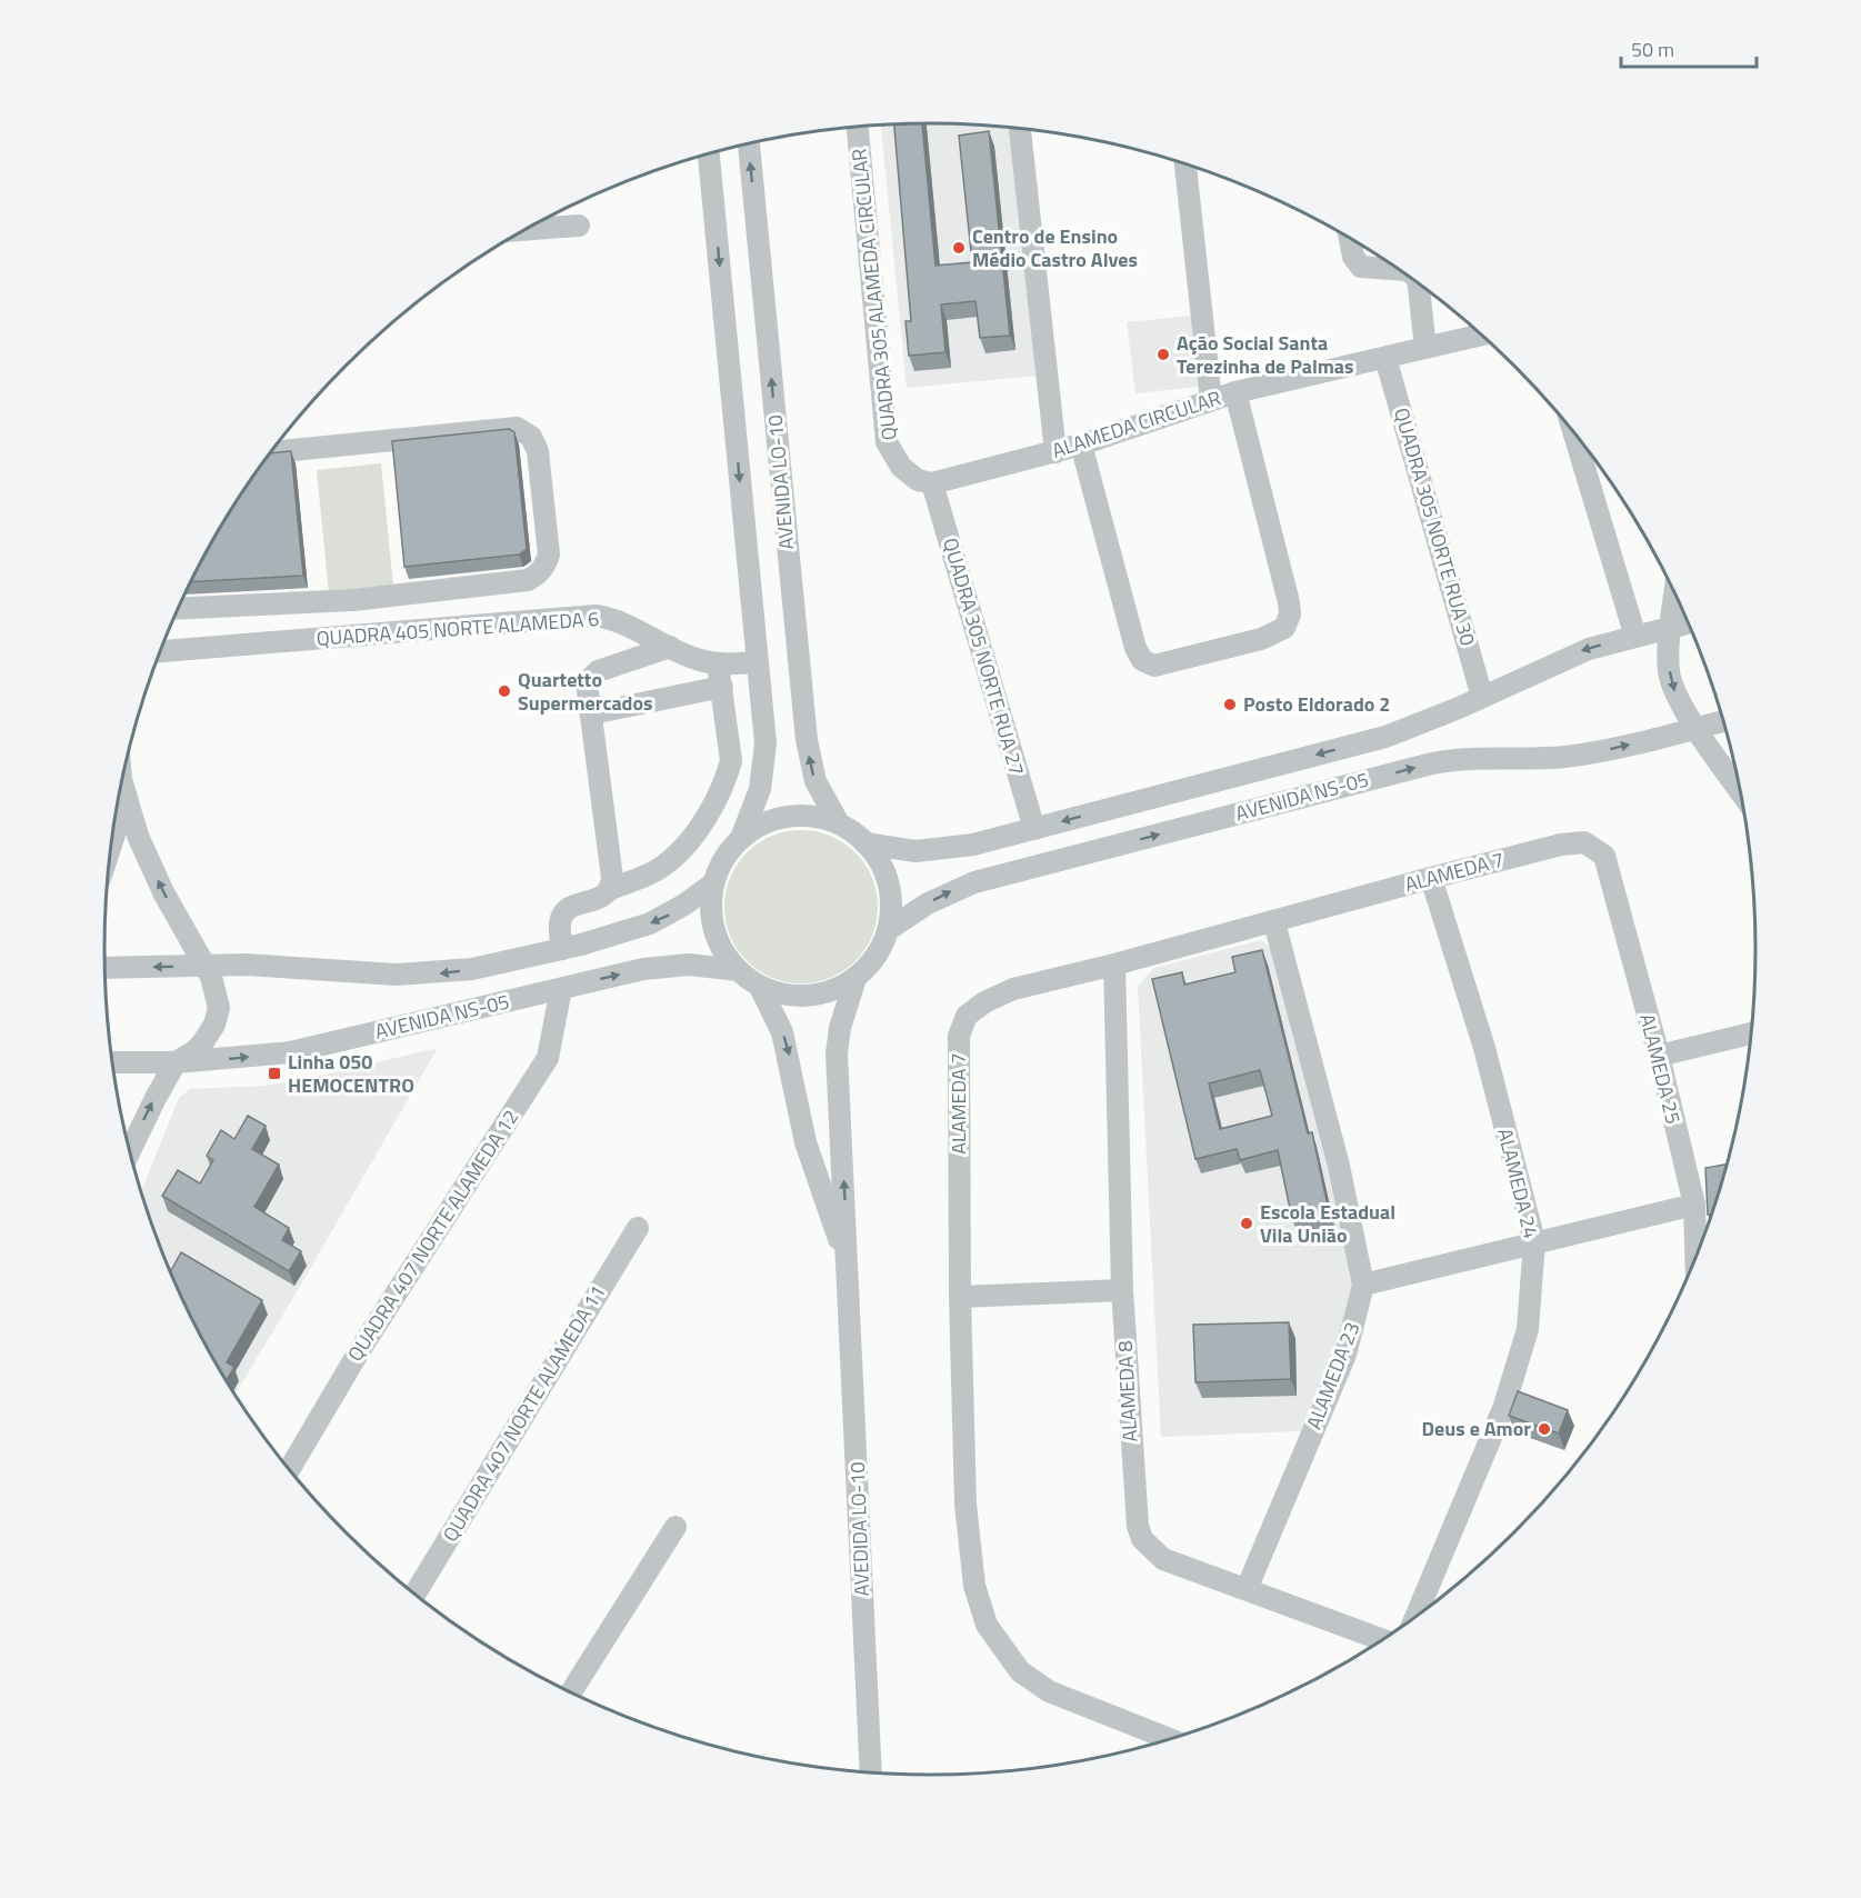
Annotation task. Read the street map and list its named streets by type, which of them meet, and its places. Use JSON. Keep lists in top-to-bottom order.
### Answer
{
  "streets": {
    "street": [
      "QUADRA 305 ALAMEDA CIRCULAR",
      "ALAMEDA CIRCULAR",
      "AVENIDA LO-10",
      "QUADRA 305 NORTE RUA 30",
      "QUADRA 405 NORTE ALAMEDA 6",
      "QUADRA 305 NORTE RUA 27",
      "AVENIDA NS-05",
      "ALAMEDA 7",
      "ALAMEDA 25",
      "ALAMEDA 24",
      "QUADRA 407 NORTE ALAMEDA 12",
      "ALAMEDA 23",
      "ALAMEDA 8",
      "QUADRA 407 NORTE ALAMEDA 11",
      "AVEDIDA LO-10"
    ]
  },
  "crossings": [
    ["QUADRA 305 ALAMEDA CIRCULAR", "ALAMEDA CIRCULAR"],
    ["QUADRA 305 ALAMEDA CIRCULAR", "QUADRA 305 NORTE RUA 27"],
    ["ALAMEDA CIRCULAR", "QUADRA 305 NORTE RUA 30"],
    ["ALAMEDA CIRCULAR", "QUADRA 305 NORTE RUA 27"],
    ["AVENIDA LO-10", "QUADRA 405 NORTE ALAMEDA 6"],
    ["AVENIDA LO-10", "AVENIDA NS-05"],
    ["AVENIDA LO-10", "AVEDIDA LO-10"],
    ["QUADRA 305 NORTE RUA 30", "AVENIDA NS-05"],
    ["QUADRA 305 NORTE RUA 27", "AVENIDA NS-05"],
    ["AVENIDA NS-05", "QUADRA 407 NORTE ALAMEDA 12"],
    ["AVENIDA NS-05", "AVEDIDA LO-10"],
    ["ALAMEDA 7", "ALAMEDA 25"],
    ["ALAMEDA 7", "ALAMEDA 24"],
    ["ALAMEDA 7", "ALAMEDA 23"],
    ["ALAMEDA 7", "ALAMEDA 8"],
    ["ALAMEDA 23", "ALAMEDA 8"]
  ],
  "places": {
    "other": [
      "Centro de Ensino Médio Castro Alves",
      "Ação Social Santa Terezinha de Palmas",
      "Quartetto Supermercados",
      "Posto Eldorado 2",
      "Escola Estadual Vila União",
      "Deus e Amor"
    ],
    "transit": ["Linha 050 HEMOCENTRO"]
  },
  "scale_bar": "50 m"
}
